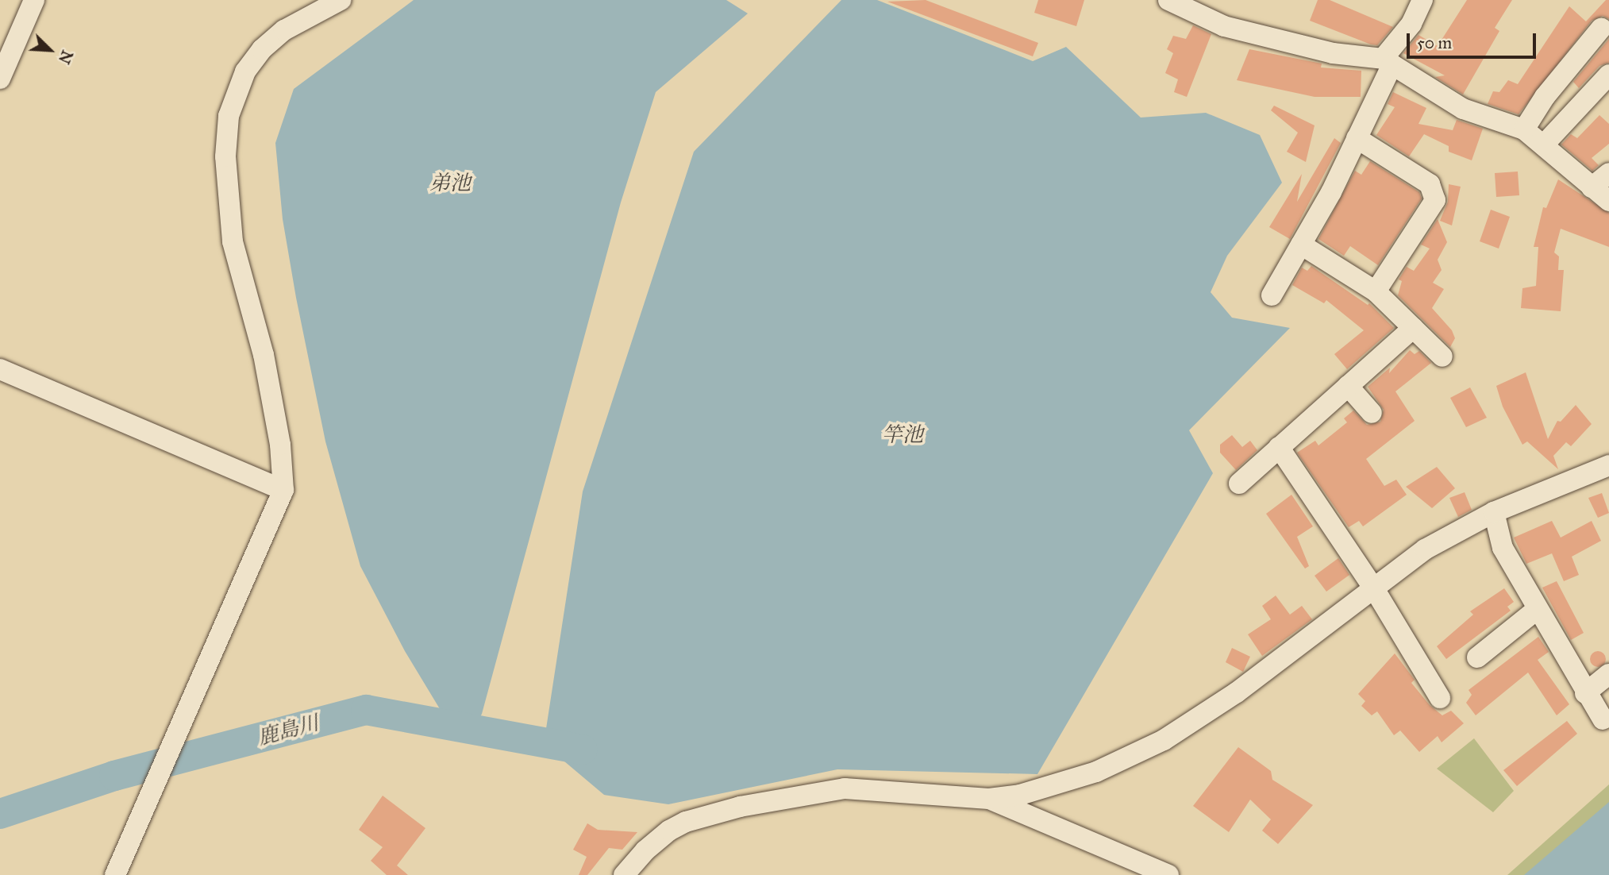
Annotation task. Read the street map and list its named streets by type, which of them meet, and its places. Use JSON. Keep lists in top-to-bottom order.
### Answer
{
  "water": ["弟池", "竿池", "鹿島川"],
  "scale_bar": "50 m",
  "north": "bottom right"
}
